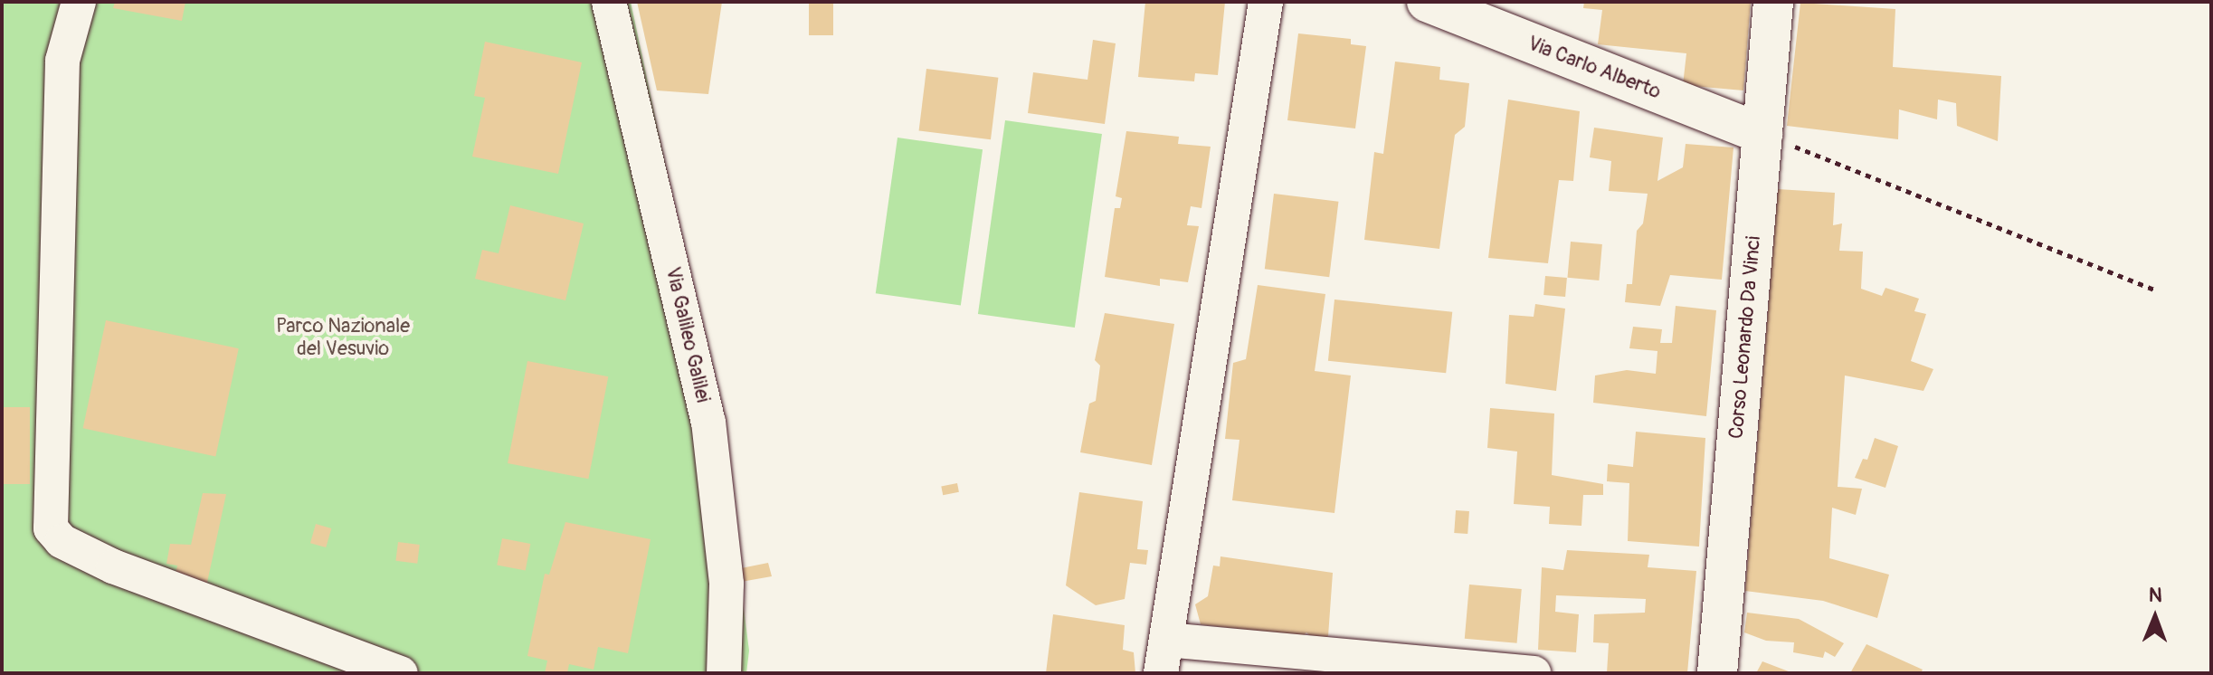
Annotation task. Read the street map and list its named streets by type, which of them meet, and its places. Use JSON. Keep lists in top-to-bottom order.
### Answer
{
  "streets": {
    "main road": ["Via Carlo Alberto", "Corso Leonardo Da Vinci"],
    "street": ["Via Galileo Galilei"]
  },
  "crossings": [
    ["Via Carlo Alberto", "Corso Leonardo Da Vinci"]
  ],
  "parks": ["Parco Nazionale del Vesuvio"],
  "north": "top"
}
